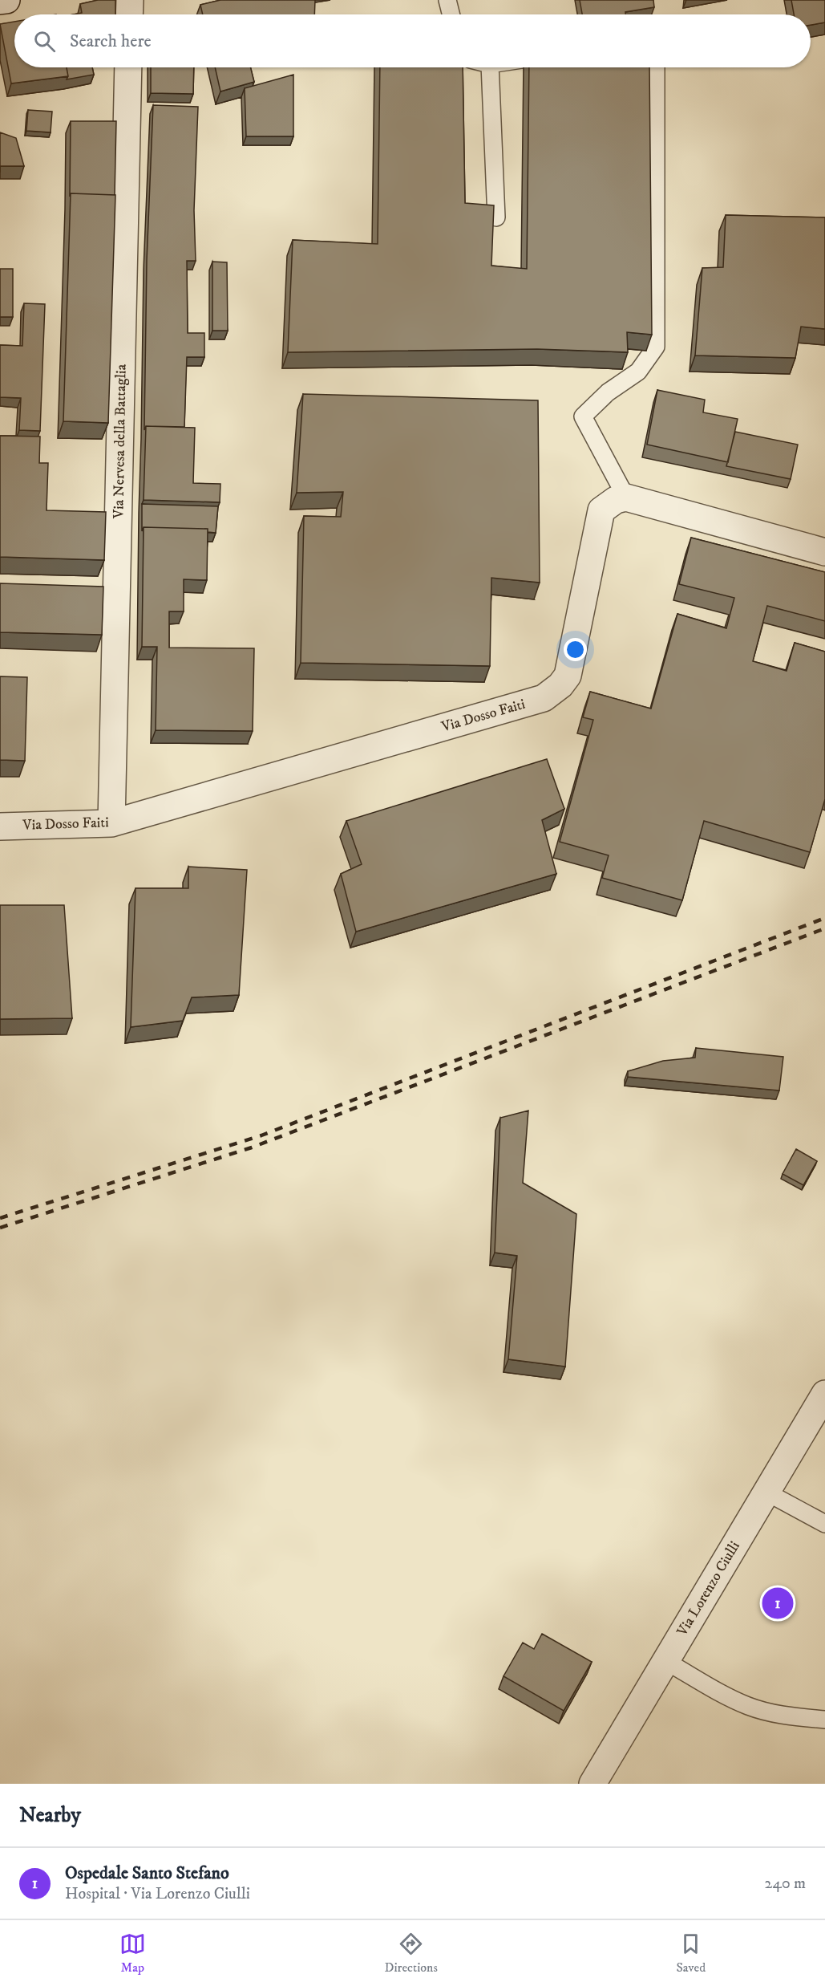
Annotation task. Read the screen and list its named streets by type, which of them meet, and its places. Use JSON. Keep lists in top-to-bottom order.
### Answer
{
  "streets": {
    "street": ["Via Nervesa della Battaglia", "Via Dosso Faiti", "Via Lorenzo Ciulli"]
  },
  "crossings": [
    ["Via Nervesa della Battaglia", "Via Dosso Faiti"]
  ],
  "page": {
    "search": "Search here",
    "pins": "1",
    "heading": "Nearby",
    "list": [
      {
        "mark": "1",
        "name": "Ospedale Santo Stefano",
        "note": "Hospital · Via Lorenzo Ciulli",
        "value": "240 m"
      }
    ],
    "nav": ["Map", "Directions", "Saved"]
  }
}
